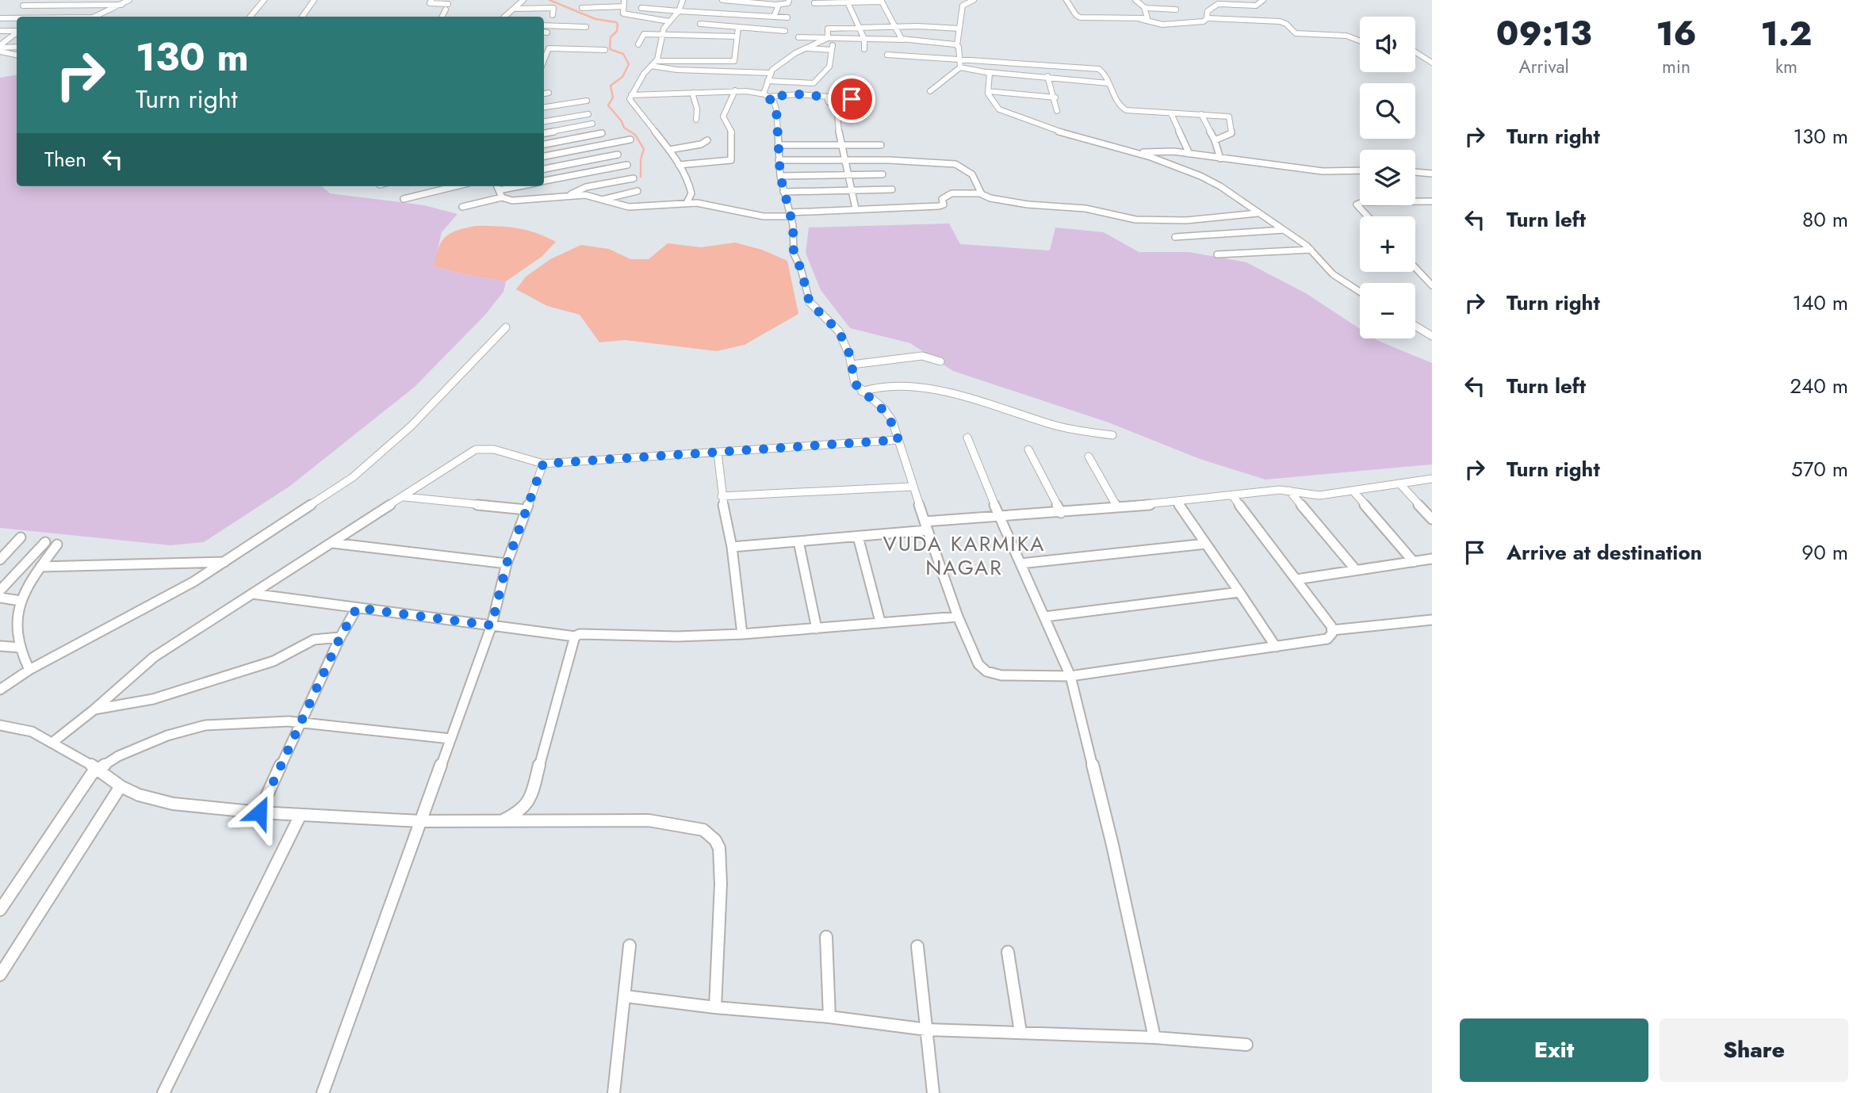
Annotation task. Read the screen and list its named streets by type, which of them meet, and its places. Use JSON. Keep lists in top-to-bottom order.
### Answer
{
  "districts": ["VUDA KARMIKA NAGAR"],
  "page": {
    "eta": [
      "09:13",
      "Arrival",
      "16",
      "min",
      "1.2",
      "km"
    ],
    "map_buttons": ["+", "−"],
    "turn": ["130 m", "Turn right"],
    "list": [
      {
        "name": "Turn right",
        "value": "130 m"
      },
      {
        "name": "Turn left",
        "value": "80 m"
      },
      {
        "name": "Turn right",
        "value": "140 m"
      },
      {
        "name": "Turn left",
        "value": "240 m"
      },
      {
        "name": "Turn right",
        "value": "570 m"
      },
      {
        "name": "Arrive at destination",
        "value": "90 m"
      }
    ],
    "then": "Then",
    "buttons": ["Exit", "Share"]
  }
}
